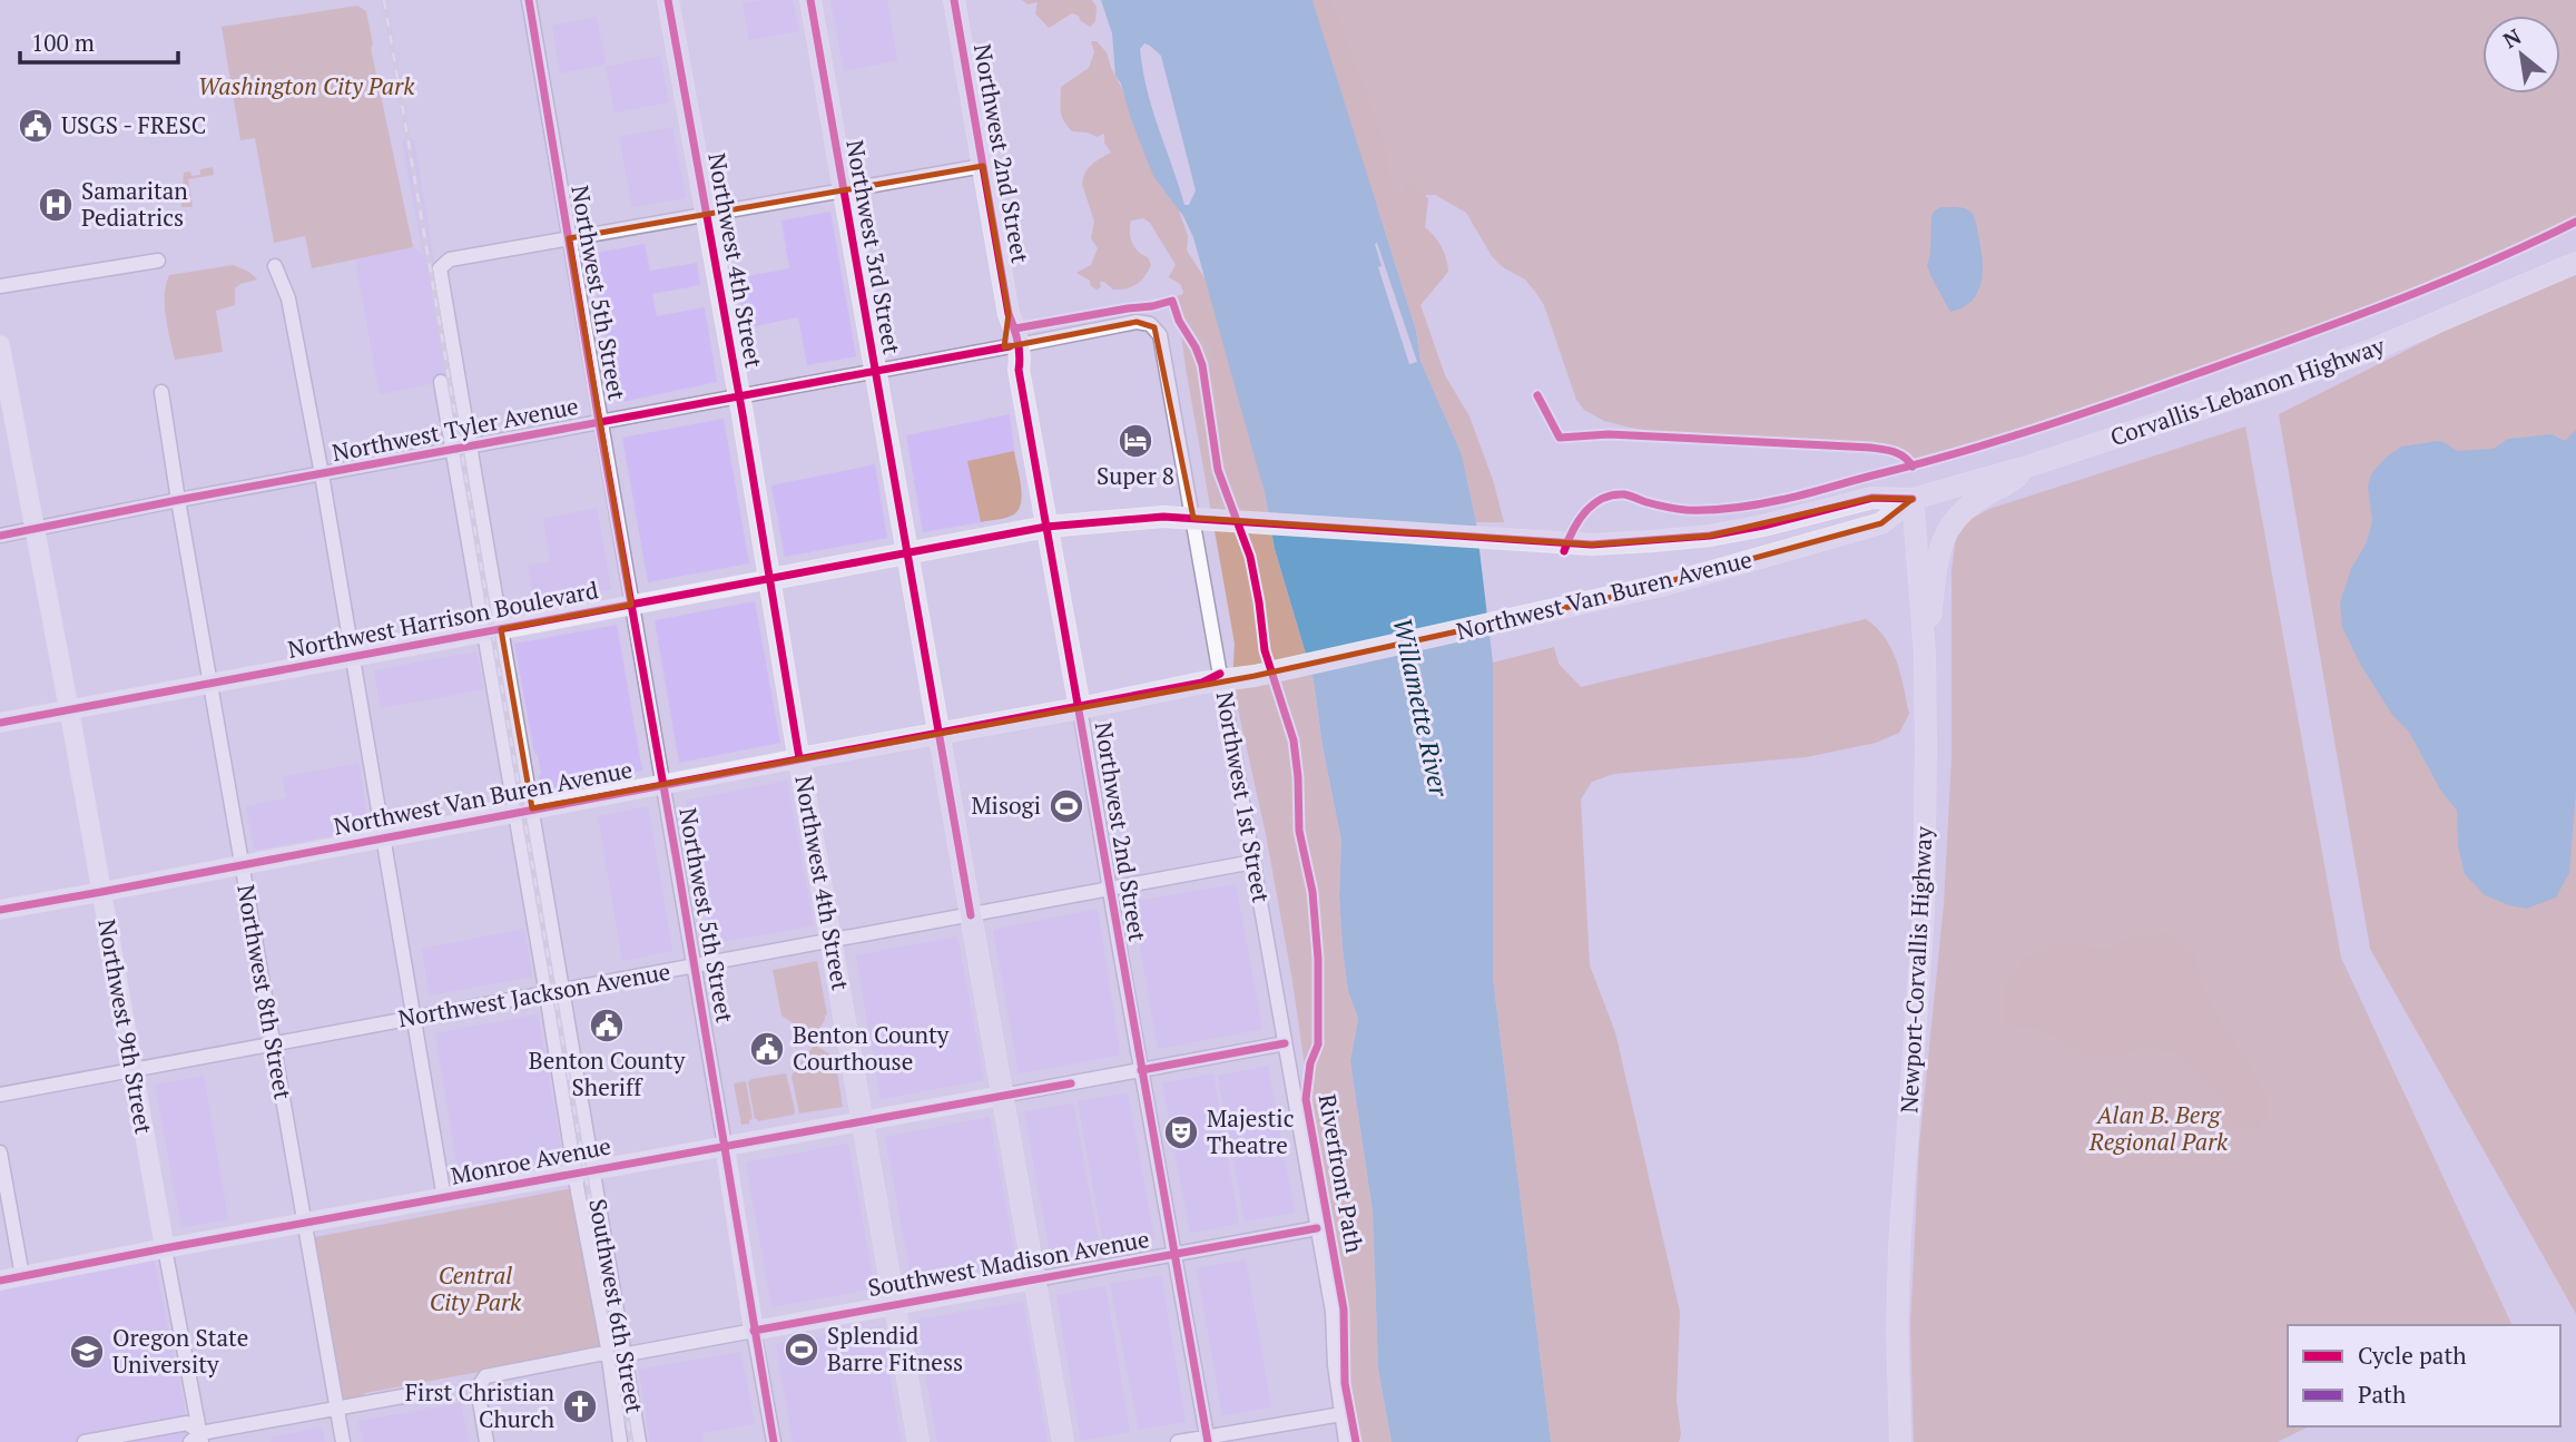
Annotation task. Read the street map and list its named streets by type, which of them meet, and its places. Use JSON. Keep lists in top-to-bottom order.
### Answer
{
  "streets": {
    "highway": [
      "Northwest 2nd Street",
      "Northwest 3rd Street",
      "Northwest 4th Street",
      "Corvallis-Lebanon Highway",
      "Northwest Van Buren Avenue",
      "Northwest Harrison Boulevard",
      "Newport-Corvallis Highway"
    ],
    "main road": ["Northwest 9th Street", "Monroe Avenue", "Southwest Madison Avenue"],
    "street": [
      "Northwest 5th Street",
      "Northwest Tyler Avenue",
      "Northwest 1st Street",
      "Northwest 8th Street",
      "Northwest Jackson Avenue",
      "Southwest 6th Street"
    ],
    "cycle path": ["Riverfront Path"]
  },
  "crossings": [
    ["Northwest 2nd Street", "Northwest Tyler Avenue"],
    ["Northwest 2nd Street", "Northwest Van Buren Avenue"],
    ["Northwest 2nd Street", "Northwest Harrison Boulevard"],
    ["Northwest 2nd Street", "Northwest Jackson Avenue"],
    ["Northwest 2nd Street", "Monroe Avenue"],
    ["Northwest 2nd Street", "Southwest Madison Avenue"],
    ["Northwest 3rd Street", "Northwest Tyler Avenue"],
    ["Northwest 3rd Street", "Northwest Van Buren Avenue"],
    ["Northwest 3rd Street", "Northwest Harrison Boulevard"],
    ["Northwest 3rd Street", "Northwest Jackson Avenue"],
    ["Northwest 3rd Street", "Monroe Avenue"],
    ["Northwest 3rd Street", "Southwest Madison Avenue"],
    ["Northwest 4th Street", "Northwest Tyler Avenue"],
    ["Northwest 4th Street", "Northwest Van Buren Avenue"],
    ["Northwest 4th Street", "Northwest Harrison Boulevard"],
    ["Northwest 4th Street", "Northwest Jackson Avenue"],
    ["Northwest 4th Street", "Monroe Avenue"],
    ["Northwest 4th Street", "Southwest Madison Avenue"],
    ["Northwest 5th Street", "Northwest Tyler Avenue"],
    ["Northwest 5th Street", "Northwest Van Buren Avenue"],
    ["Northwest 5th Street", "Northwest Harrison Boulevard"],
    ["Northwest 5th Street", "Northwest Jackson Avenue"],
    ["Northwest 5th Street", "Monroe Avenue"],
    ["Corvallis-Lebanon Highway", "Northwest Van Buren Avenue"],
    ["Corvallis-Lebanon Highway", "Northwest Harrison Boulevard"],
    ["Corvallis-Lebanon Highway", "Newport-Corvallis Highway"],
    ["Northwest Tyler Avenue", "Northwest 1st Street"],
    ["Northwest Tyler Avenue", "Northwest 8th Street"],
    ["Northwest Tyler Avenue", "Northwest 9th Street"],
    ["Northwest Van Buren Avenue", "Northwest Harrison Boulevard"],
    ["Northwest Van Buren Avenue", "Northwest 1st Street"],
    ["Northwest Van Buren Avenue", "Newport-Corvallis Highway"],
    ["Northwest Van Buren Avenue", "Northwest 8th Street"],
    ["Northwest Van Buren Avenue", "Northwest 9th Street"],
    ["Northwest Van Buren Avenue", "Southwest 6th Street"],
    ["Northwest Harrison Boulevard", "Newport-Corvallis Highway"],
    ["Northwest Harrison Boulevard", "Northwest 8th Street"],
    ["Northwest Harrison Boulevard", "Northwest 9th Street"],
    ["Northwest Harrison Boulevard", "Southwest 6th Street"],
    ["Northwest 1st Street", "Northwest Jackson Avenue"],
    ["Northwest 1st Street", "Monroe Avenue"],
    ["Northwest 1st Street", "Southwest Madison Avenue"],
    ["Northwest 8th Street", "Northwest Jackson Avenue"],
    ["Northwest 8th Street", "Monroe Avenue"],
    ["Northwest Jackson Avenue", "Northwest 9th Street"],
    ["Northwest Jackson Avenue", "Southwest 6th Street"],
    ["Northwest 9th Street", "Monroe Avenue"],
    ["Monroe Avenue", "Southwest 6th Street"],
    ["Southwest Madison Avenue", "Southwest 6th Street"]
  ],
  "water": ["Willamette River"],
  "parks": ["Washington City Park", "Alan B. Berg Regional Park", "Central City Park"],
  "places": {
    "public building": ["USGS - FRESC", "Benton County Sheriff", "Benton County Courthouse"],
    "hospital": ["Samaritan Pediatrics"],
    "hotel": ["Super 8"],
    "sports": ["Misogi", "Splendid Barre Fitness"],
    "theatre": ["Majestic Theatre"],
    "school or university": ["Oregon State University"],
    "church": ["First Christian Church"]
  },
  "legend": ["Cycle path", "Path"],
  "scale_bar": "100 m",
  "north": "top left"
}
